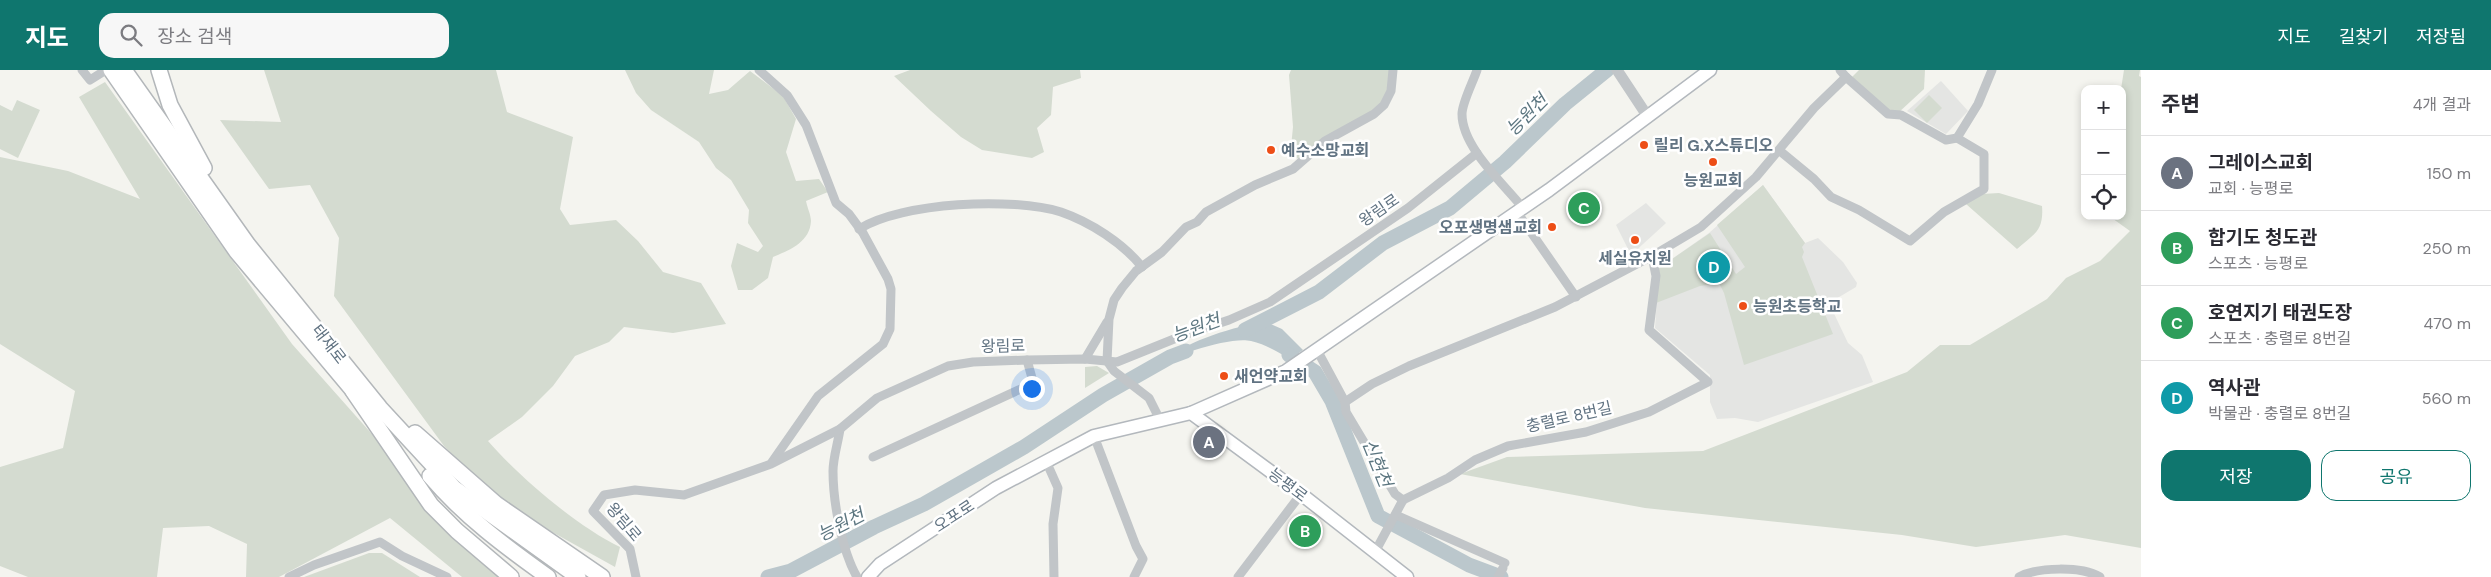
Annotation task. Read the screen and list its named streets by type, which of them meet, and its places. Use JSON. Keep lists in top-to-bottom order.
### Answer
{
  "streets": {
    "highway": ["태재로"],
    "main road": ["능평로", "오포로"],
    "street": ["왕림로", "충렬로 8번길"]
  },
  "crossings": [
    ["능평로", "오포로"]
  ],
  "water": ["능원천", "신현천"],
  "places": [
    "릴리 G.X스튜디오",
    "예수소망교회",
    "능원교회",
    "오포생명샘교회",
    "세실유치원",
    "능원초등학교",
    "새언약교회"
  ],
  "page": {
    "header": "지도",
    "search": "장소 검색",
    "nav": ["지도", "길찾기", "저장됨"],
    "heading": ["주변", "4개 결과"],
    "map_buttons": ["+", "−"],
    "list": [
      {
        "mark": "A",
        "name": "그레이스교회",
        "note": "교회 · 능평로",
        "value": "150 m"
      },
      {
        "mark": "B",
        "name": "합기도 청도관",
        "note": "스포츠 · 능평로",
        "value": "250 m"
      },
      {
        "mark": "C",
        "name": "호연지기 태권도장",
        "note": "스포츠 · 충렬로 8번길",
        "value": "470 m"
      },
      {
        "mark": "D",
        "name": "역사관",
        "note": "박물관 · 충렬로 8번길",
        "value": "560 m"
      }
    ],
    "pins": [
      "C",
      "D",
      "A",
      "B"
    ],
    "buttons": ["저장", "공유"]
  }
}
